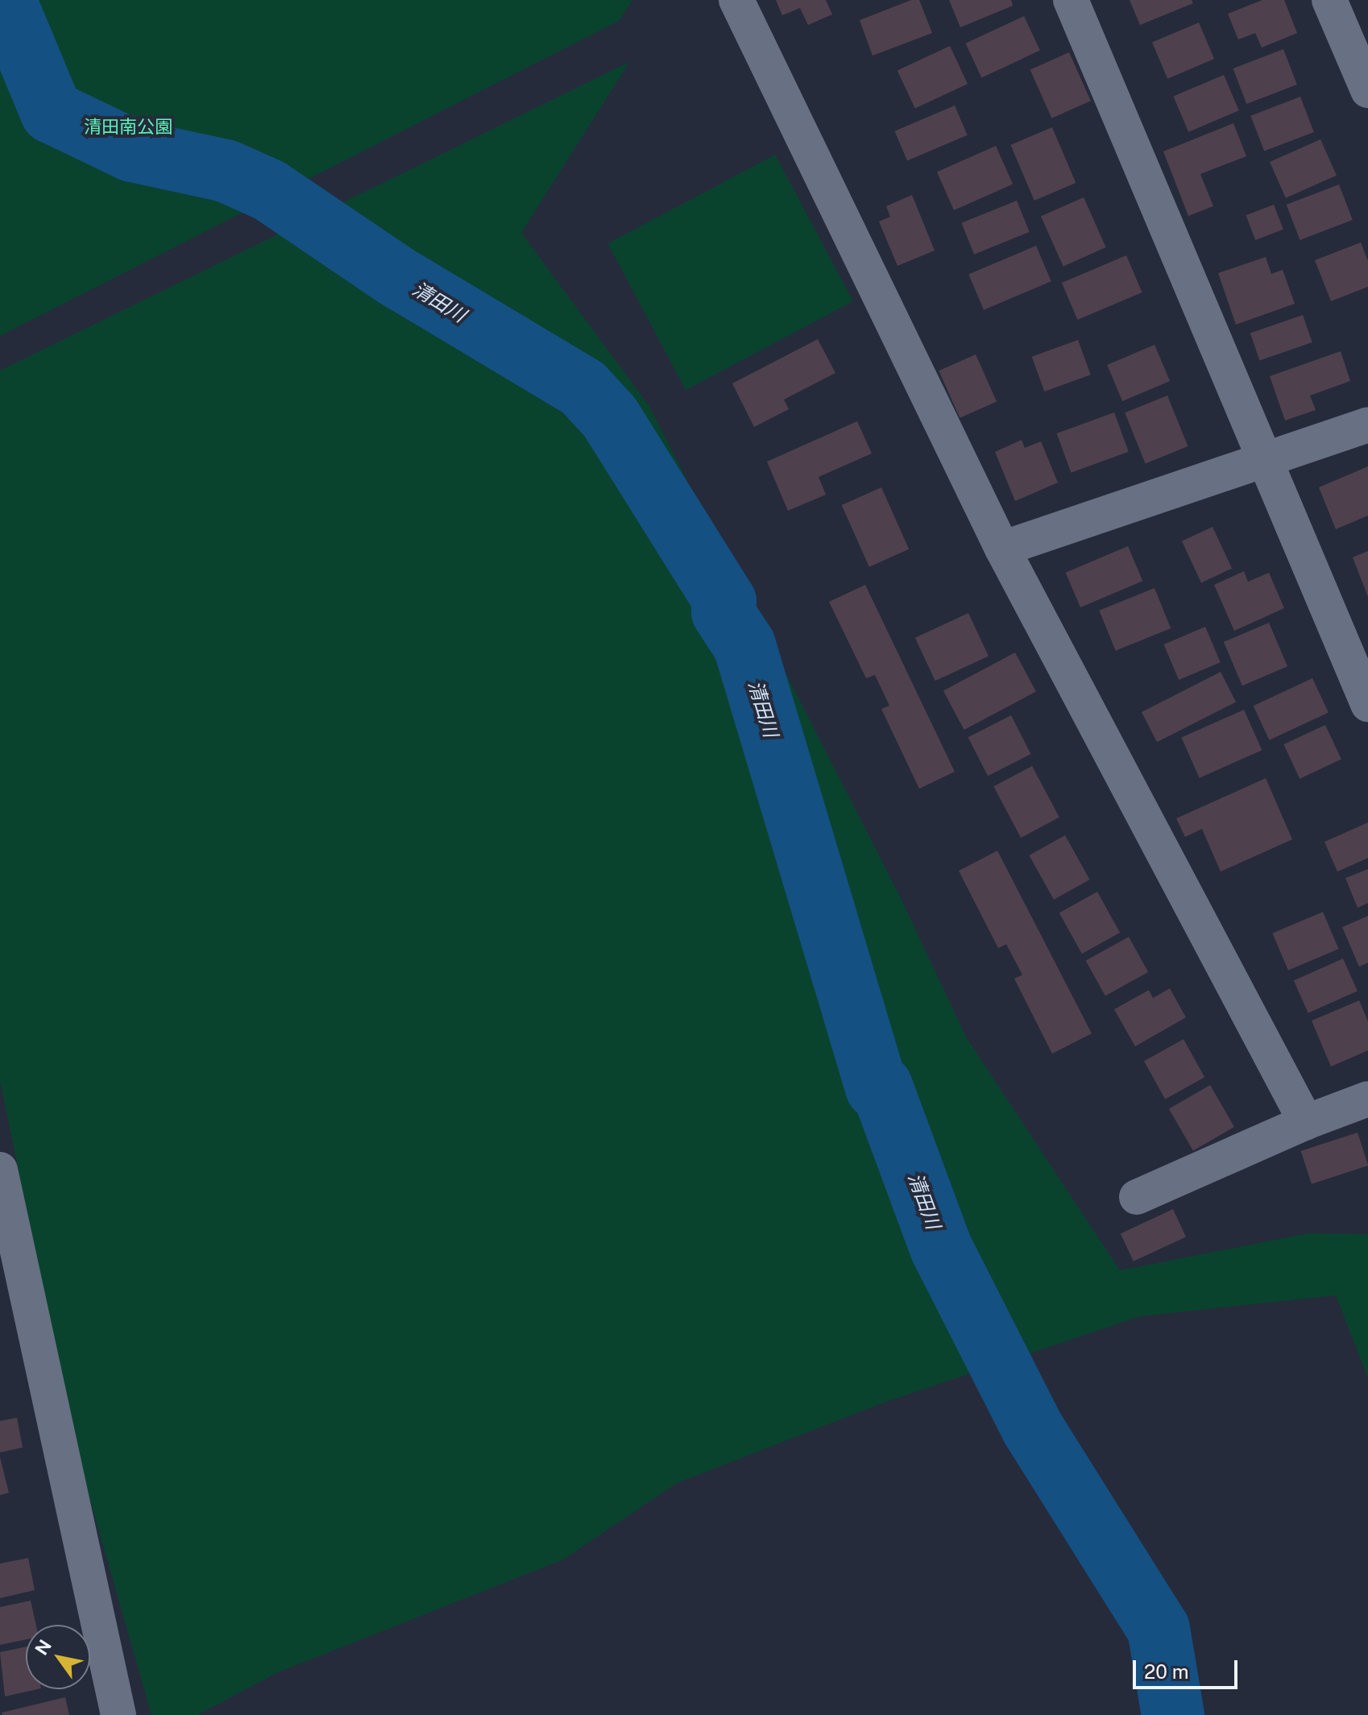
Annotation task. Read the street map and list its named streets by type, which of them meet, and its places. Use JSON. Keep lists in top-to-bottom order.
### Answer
{
  "water": ["清田川"],
  "parks": ["清田南公園"],
  "scale_bar": "20 m",
  "north": "top left"
}
